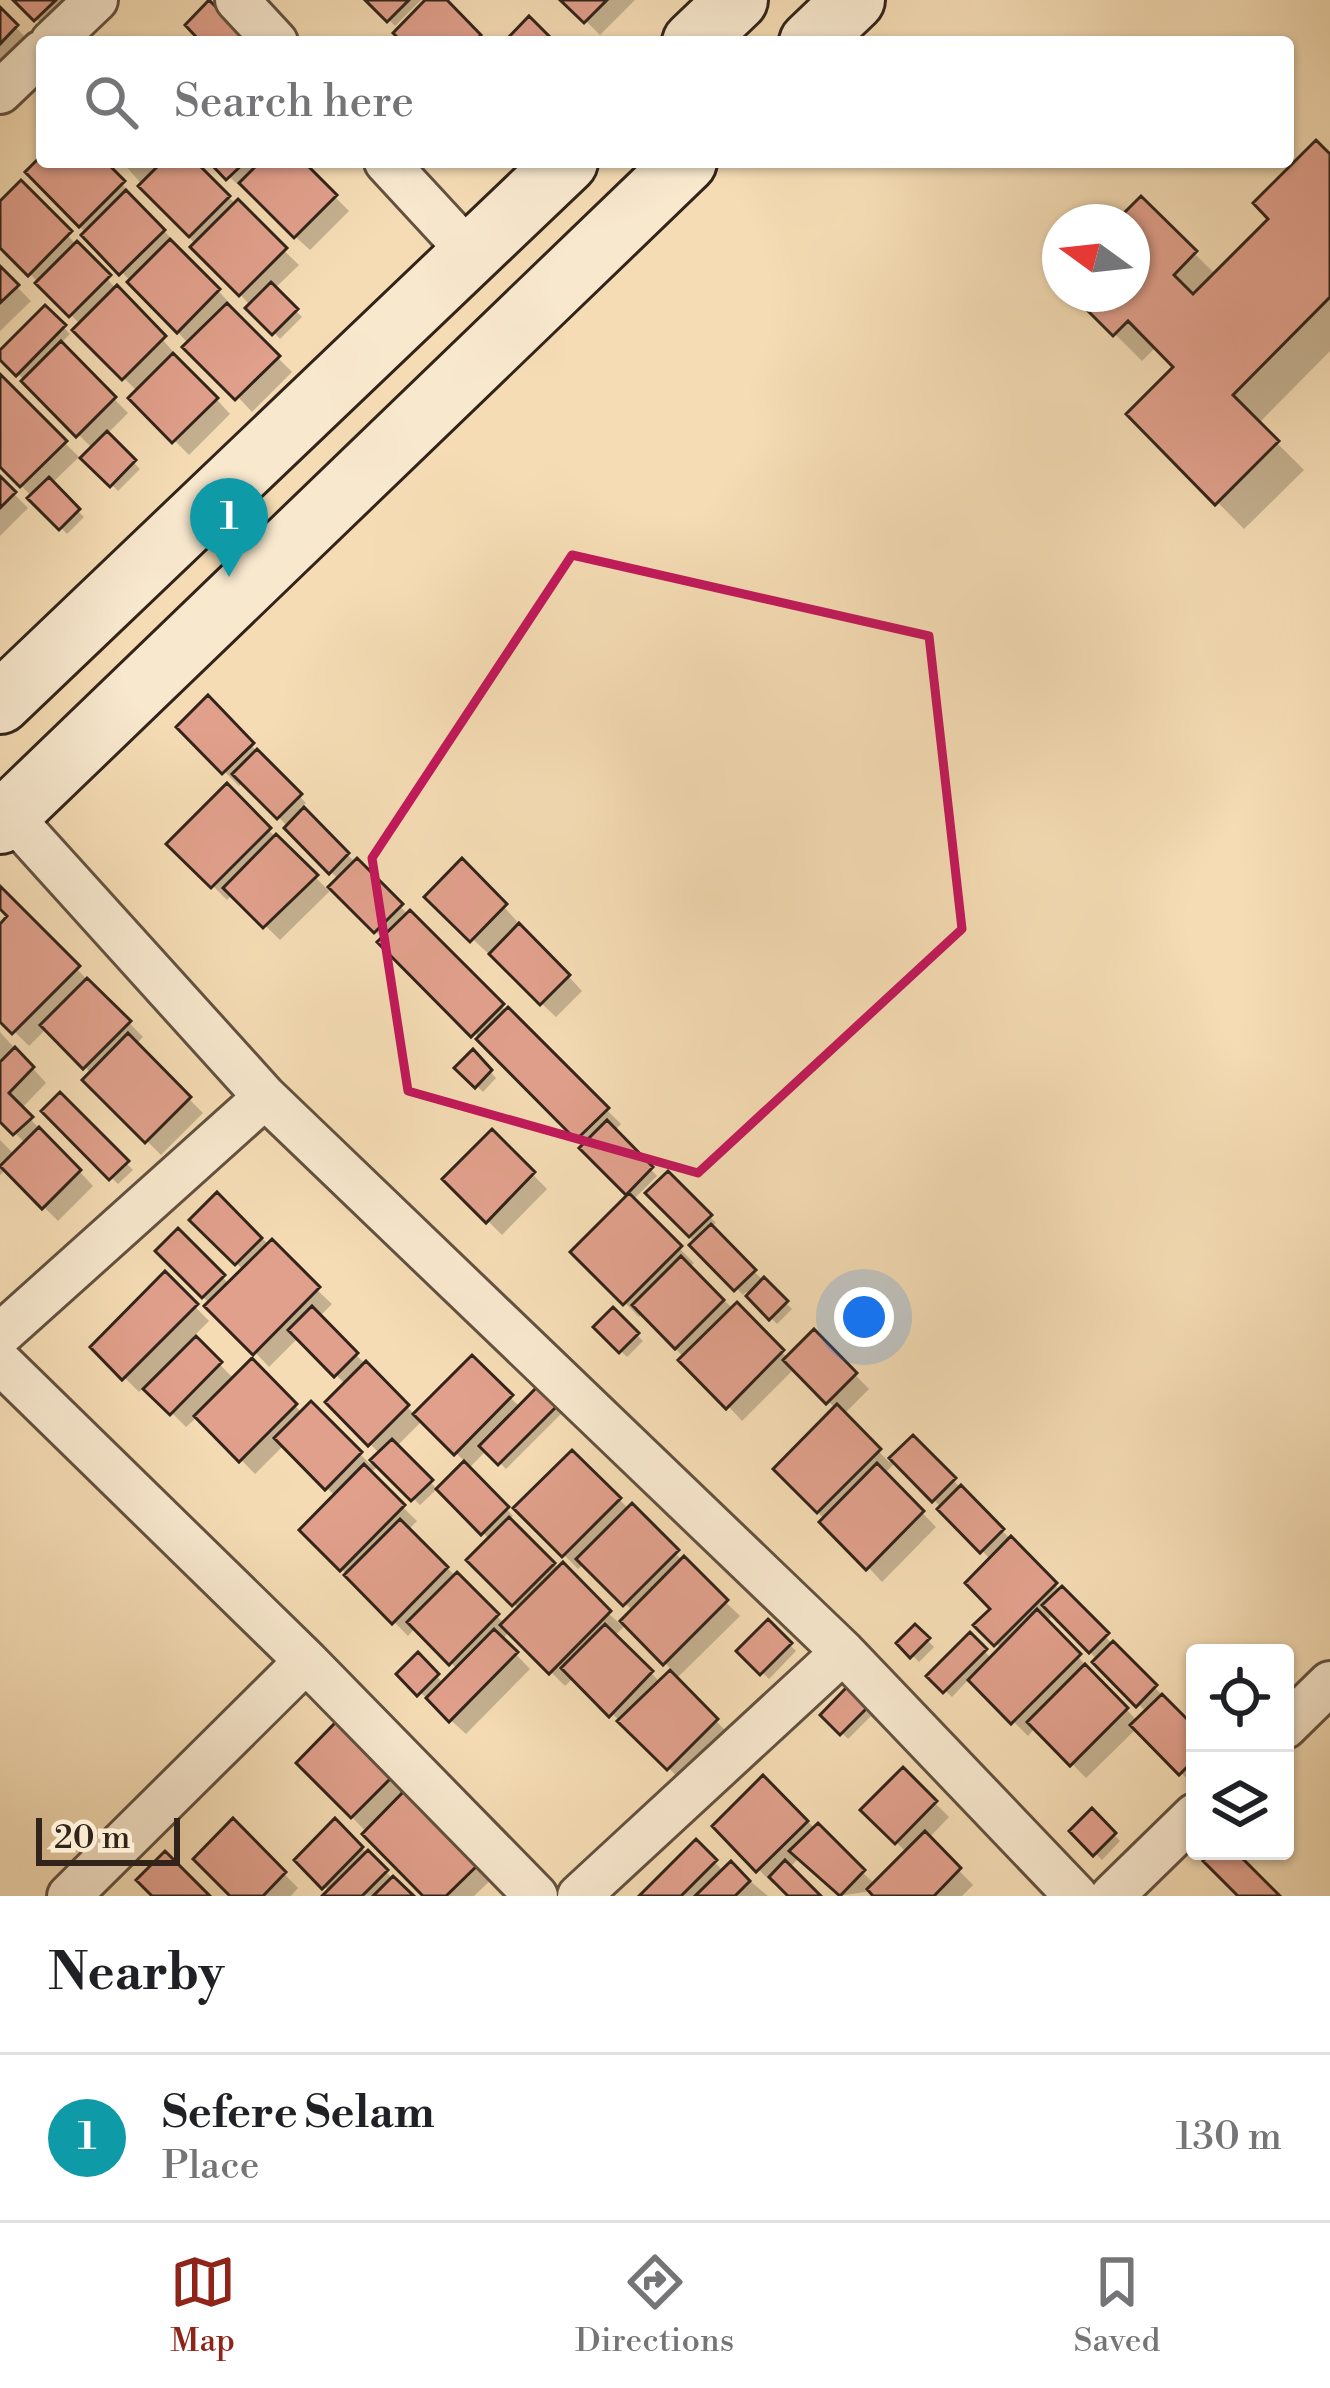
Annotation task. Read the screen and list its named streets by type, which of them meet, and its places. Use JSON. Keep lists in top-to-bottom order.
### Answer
{
  "scale_bar": "20 m",
  "north": "left",
  "page": {
    "search": "Search here",
    "pins": "1",
    "scale": "20 m",
    "heading": "Nearby",
    "list": [
      {
        "mark": "1",
        "name": "Sefere Selam",
        "note": "Place",
        "value": "130 m"
      }
    ],
    "nav": ["Map", "Directions", "Saved"]
  }
}
